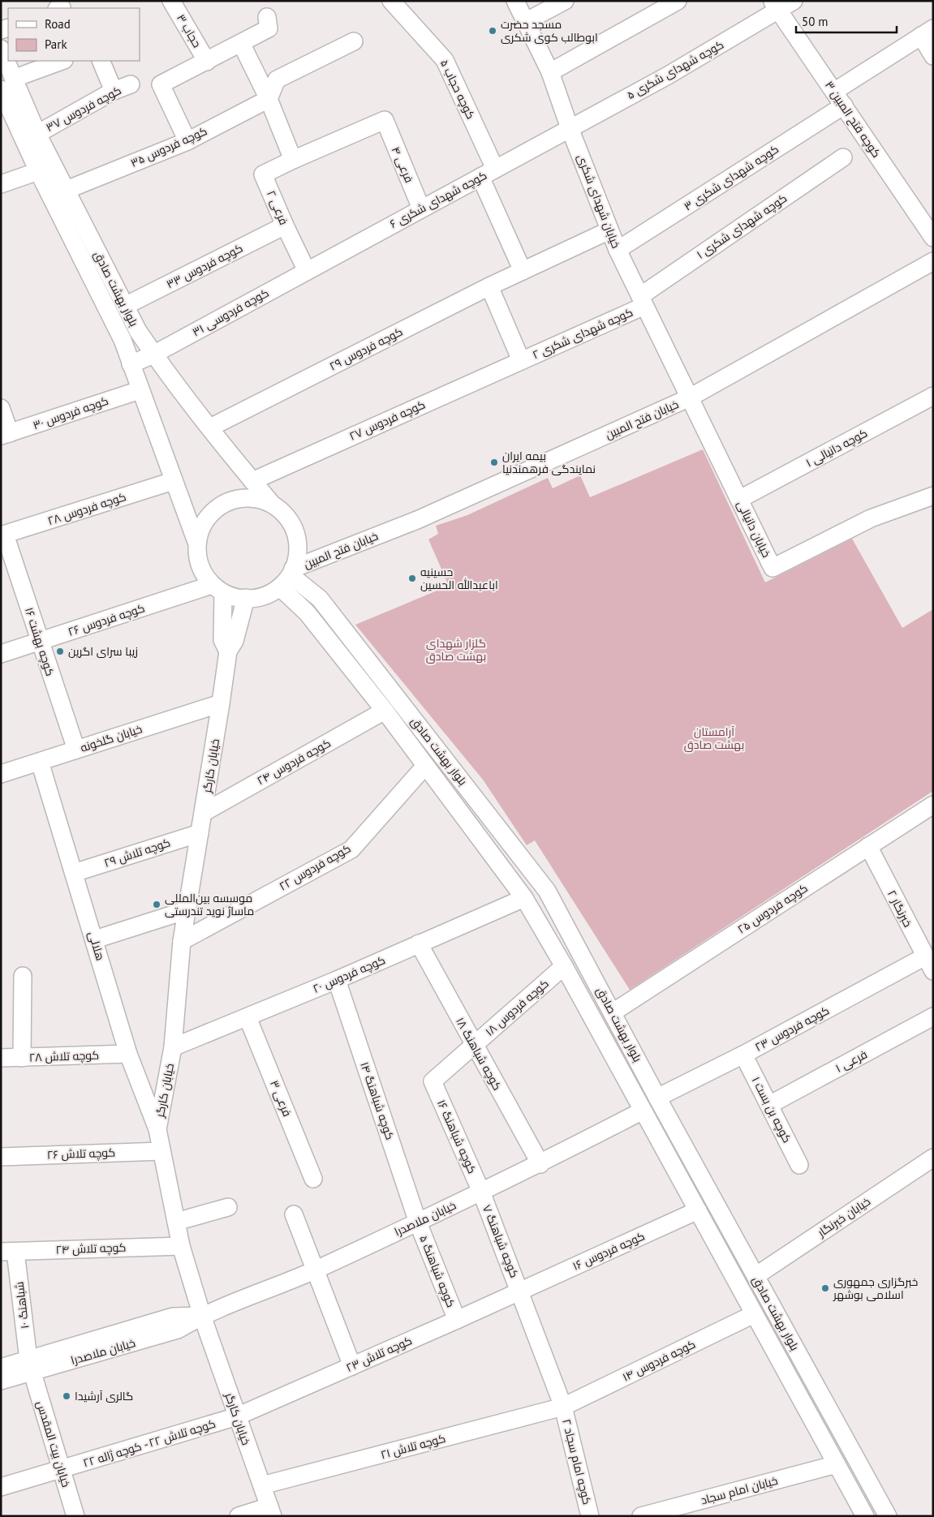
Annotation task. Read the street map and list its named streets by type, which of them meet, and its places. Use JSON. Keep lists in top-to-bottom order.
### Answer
{
  "streets": {
    "street": [
      "حجاب ۳",
      "کوچه شهدای شکری ۵",
      "کوچه حجاب ۵",
      "کوچه فردوس ۳۷",
      "کوچه فتح المبین ۳",
      "کوچه فردوس ۳۵",
      "فرعی ۴",
      "کوچه شهدای شکری ۳",
      "کوچه شهدای شکری ۶",
      "خیابان شهدای شکری",
      "فرعی ۲",
      "کوچه شهدای شکری ۱",
      "کوچه فردوس ۳۳",
      "بلوار بهشت صادق",
      "کوچه فردوسی ۳۱",
      "کوچه شهدای شکری ۲",
      "کوچه فردوس ۲۹",
      "کوچه فردوس ۳۰",
      "خیابان فتح المبین",
      "کوچه فردوس ۲۷",
      "کوچه دانیالی ۱",
      "کوچه فردوس ۲۸",
      "خیابان دانیالی",
      "کوچه فردوس ۲۶",
      "کوچه بهشت ۱۶",
      "خیابان گلخونه",
      "کوچه فردوس ۲۴",
      "خیابان کارگر",
      "کوچه تلاش ۲۹",
      "کوچه فردوس ۲۲",
      "کوچه فردوس ۲۵",
      "خبرنگار ۲",
      "هلالی",
      "کوچه فردوس ۲۰",
      "کوچه فردوس ۱۸",
      "کوچه فردوس ۲۳",
      "کوچه شباهنگ ۱۸",
      "کوچه تلاش ۲۸",
      "فرعی ۱",
      "فرعی ۳",
      "کوچه شباهنگ ۱۴",
      "کوچه بن بست ۱",
      "کوچه شباهنگ ۱۶",
      "کوچه تلاش ۲۶",
      "خیابان خبرنگار",
      "خیابان ملاصدرا",
      "کوچه شباهنگ ۷",
      "کوچه تلاش ۲۴",
      "کوچه فردوس ۱۶",
      "کوچه شباهنگ ۵",
      "شباهنگ ۱۰",
      "کوچه تلاش ۲۳",
      "کوچه فردوس ۱۴",
      "کوچه تلاش ۲۲ - کوچه ژاله ۲۲",
      "خیابان بیت المقدس",
      "کوچه تلاش ۲۱",
      "کوچه امام سجاد ۲",
      "خیابان امام سجاد"
    ]
  },
  "crossings": [
    ["کوچه شهدای شکری ۵", "کوچه فتح المبین ۳"],
    ["کوچه شهدای شکری ۵", "کوچه شهدای شکری ۶"],
    ["کوچه شهدای شکری ۵", "خیابان شهدای شکری"],
    ["کوچه حجاب ۵", "کوچه شهدای شکری ۶"],
    ["کوچه حجاب ۵", "کوچه فردوس ۲۹"],
    ["کوچه فردوس ۳۷", "بلوار بهشت صادق"],
    ["کوچه فتح المبین ۳", "کوچه شهدای شکری ۳"],
    ["کوچه فردوس ۳۵", "بلوار بهشت صادق"],
    ["فرعی ۴", "کوچه شهدای شکری ۶"],
    ["فرعی ۴", "فرعی ۲"],
    ["کوچه شهدای شکری ۳", "خیابان شهدای شکری"],
    ["کوچه شهدای شکری ۶", "خیابان شهدای شکری"],
    ["کوچه شهدای شکری ۶", "فرعی ۲"],
    ["کوچه شهدای شکری ۶", "کوچه فردوسی ۳۱"],
    ["خیابان شهدای شکری", "کوچه شهدای شکری ۱"],
    ["خیابان شهدای شکری", "کوچه شهدای شکری ۲"],
    ["خیابان شهدای شکری", "کوچه فردوس ۲۹"],
    ["خیابان شهدای شکری", "خیابان فتح المبین"],
    ["خیابان شهدای شکری", "خیابان دانیالی"],
    ["فرعی ۲", "کوچه فردوس ۳۳"],
    ["فرعی ۲", "کوچه فردوسی ۳۱"],
    ["کوچه شهدای شکری ۱", "کوچه شهدای شکری ۲"],
    ["کوچه فردوس ۳۳", "بلوار بهشت صادق"],
    ["بلوار بهشت صادق", "کوچه فردوسی ۳۱"],
    ["بلوار بهشت صادق", "کوچه فردوس ۲۹"],
    ["بلوار بهشت صادق", "کوچه فردوس ۳۰"],
    ["بلوار بهشت صادق", "خیابان فتح المبین"],
    ["بلوار بهشت صادق", "کوچه فردوس ۲۷"],
    ["بلوار بهشت صادق", "کوچه فردوس ۲۸"],
    ["بلوار بهشت صادق", "کوچه فردوس ۲۶"],
    ["بلوار بهشت صادق", "کوچه فردوس ۲۴"],
    ["بلوار بهشت صادق", "خیابان کارگر"],
    ["بلوار بهشت صادق", "کوچه فردوس ۲۲"],
    ["بلوار بهشت صادق", "کوچه فردوس ۲۵"],
    ["بلوار بهشت صادق", "کوچه فردوس ۲۰"],
    ["بلوار بهشت صادق", "کوچه فردوس ۱۸"],
    ["بلوار بهشت صادق", "کوچه فردوس ۲۳"],
    ["بلوار بهشت صادق", "خیابان خبرنگار"],
    ["بلوار بهشت صادق", "خیابان ملاصدرا"],
    ["بلوار بهشت صادق", "کوچه فردوس ۱۶"],
    ["بلوار بهشت صادق", "کوچه فردوس ۱۴"],
    ["بلوار بهشت صادق", "خیابان امام سجاد"],
    ["کوچه شهدای شکری ۲", "کوچه فردوس ۲۷"],
    ["خیابان فتح المبین", "خیابان دانیالی"],
    ["خیابان فتح المبین", "کوچه فردوس ۲۶"],
    ["خیابان فتح المبین", "خیابان کارگر"],
    ["کوچه دانیالی ۱", "خیابان دانیالی"],
    ["کوچه فردوس ۲۸", "کوچه بهشت ۱۶"],
    ["کوچه فردوس ۲۶", "کوچه بهشت ۱۶"],
    ["کوچه فردوس ۲۶", "خیابان کارگر"],
    ["کوچه بهشت ۱۶", "خیابان گلخونه"],
    ["خیابان گلخونه", "خیابان کارگر"],
    ["خیابان گلخونه", "هلالی"],
    ["کوچه فردوس ۲۴", "خیابان کارگر"],
    ["خیابان کارگر", "کوچه تلاش ۲۹"],
    ["خیابان کارگر", "کوچه فردوس ۲۲"],
    ["خیابان کارگر", "هلالی"],
    ["خیابان کارگر", "کوچه فردوس ۲۰"],
    ["خیابان کارگر", "کوچه تلاش ۲۶"],
    ["خیابان کارگر", "خیابان ملاصدرا"],
    ["خیابان کارگر", "کوچه تلاش ۲۴"],
    ["خیابان کارگر", "کوچه تلاش ۲۳"],
    ["خیابان کارگر", "کوچه تلاش ۲۲ - کوچه ژاله ۲۲"],
    ["خیابان کارگر", "کوچه تلاش ۲۱"],
    ["کوچه تلاش ۲۹", "هلالی"],
    ["کوچه فردوس ۲۵", "خبرنگار ۲"],
    ["خبرنگار ۲", "کوچه فردوس ۲۳"],
    ["هلالی", "کوچه تلاش ۲۸"],
    ["کوچه فردوس ۲۰", "کوچه شباهنگ ۱۸"],
    ["کوچه فردوس ۲۰", "فرعی ۳"],
    ["کوچه فردوس ۲۰", "کوچه شباهنگ ۱۴"],
    ["کوچه فردوس ۱۸", "کوچه شباهنگ ۱۸"],
    ["کوچه فردوس ۱۸", "کوچه شباهنگ ۱۶"],
    ["کوچه فردوس ۲۳", "کوچه بن بست ۱"],
    ["کوچه شباهنگ ۱۸", "خیابان ملاصدرا"],
    ["فرعی ۱", "کوچه بن بست ۱"],
    ["کوچه شباهنگ ۱۴", "خیابان ملاصدرا"],
    ["کوچه شباهنگ ۱۴", "کوچه شباهنگ ۵"],
    ["کوچه شباهنگ ۱۶", "خیابان ملاصدرا"],
    ["کوچه شباهنگ ۱۶", "کوچه شباهنگ ۷"],
    ["خیابان ملاصدرا", "کوچه شباهنگ ۷"],
    ["خیابان ملاصدرا", "کوچه شباهنگ ۵"],
    ["خیابان ملاصدرا", "شباهنگ ۱۰"],
    ["خیابان ملاصدرا", "خیابان بیت المقدس"],
    ["کوچه شباهنگ ۷", "کوچه فردوس ۱۶"],
    ["کوچه شباهنگ ۷", "کوچه تلاش ۲۳"],
    ["کوچه شباهنگ ۷", "کوچه فردوس ۱۴"],
    ["کوچه شباهنگ ۷", "کوچه تلاش ۲۱"],
    ["کوچه شباهنگ ۷", "کوچه امام سجاد ۲"],
    ["کوچه تلاش ۲۴", "شباهنگ ۱۰"],
    ["کوچه فردوس ۱۶", "کوچه تلاش ۲۳"],
    ["کوچه شباهنگ ۵", "کوچه تلاش ۲۳"],
    ["شباهنگ ۱۰", "خیابان بیت المقدس"],
    ["کوچه تلاش ۲۳", "کوچه تلاش ۲۲ - کوچه ژاله ۲۲"],
    ["کوچه فردوس ۱۴", "کوچه تلاش ۲۱"],
    ["کوچه فردوس ۱۴", "کوچه امام سجاد ۲"],
    ["کوچه تلاش ۲۲ - کوچه ژاله ۲۲", "خیابان بیت المقدس"],
    ["کوچه تلاش ۲۱", "کوچه امام سجاد ۲"]
  ],
  "parks": ["گلزار شهدای بهشت صادق", "آرامستان بهشت صادق"],
  "places": [
    "مسجد حضرت ابوطالب کوی شکری",
    "بیمه ایران نمایندگی فرهمندنیا",
    "حسینیه اباعبدالله الحسین",
    "زیبا سرای اگرین",
    "موسسه بین‌المللی ماساژ نوید تندرستی",
    "خبرگزاری جمهوری اسلامی بوشهر",
    "گالری آرشیدا"
  ],
  "legend": ["Road", "Park"],
  "scale_bar": "50 m"
}
